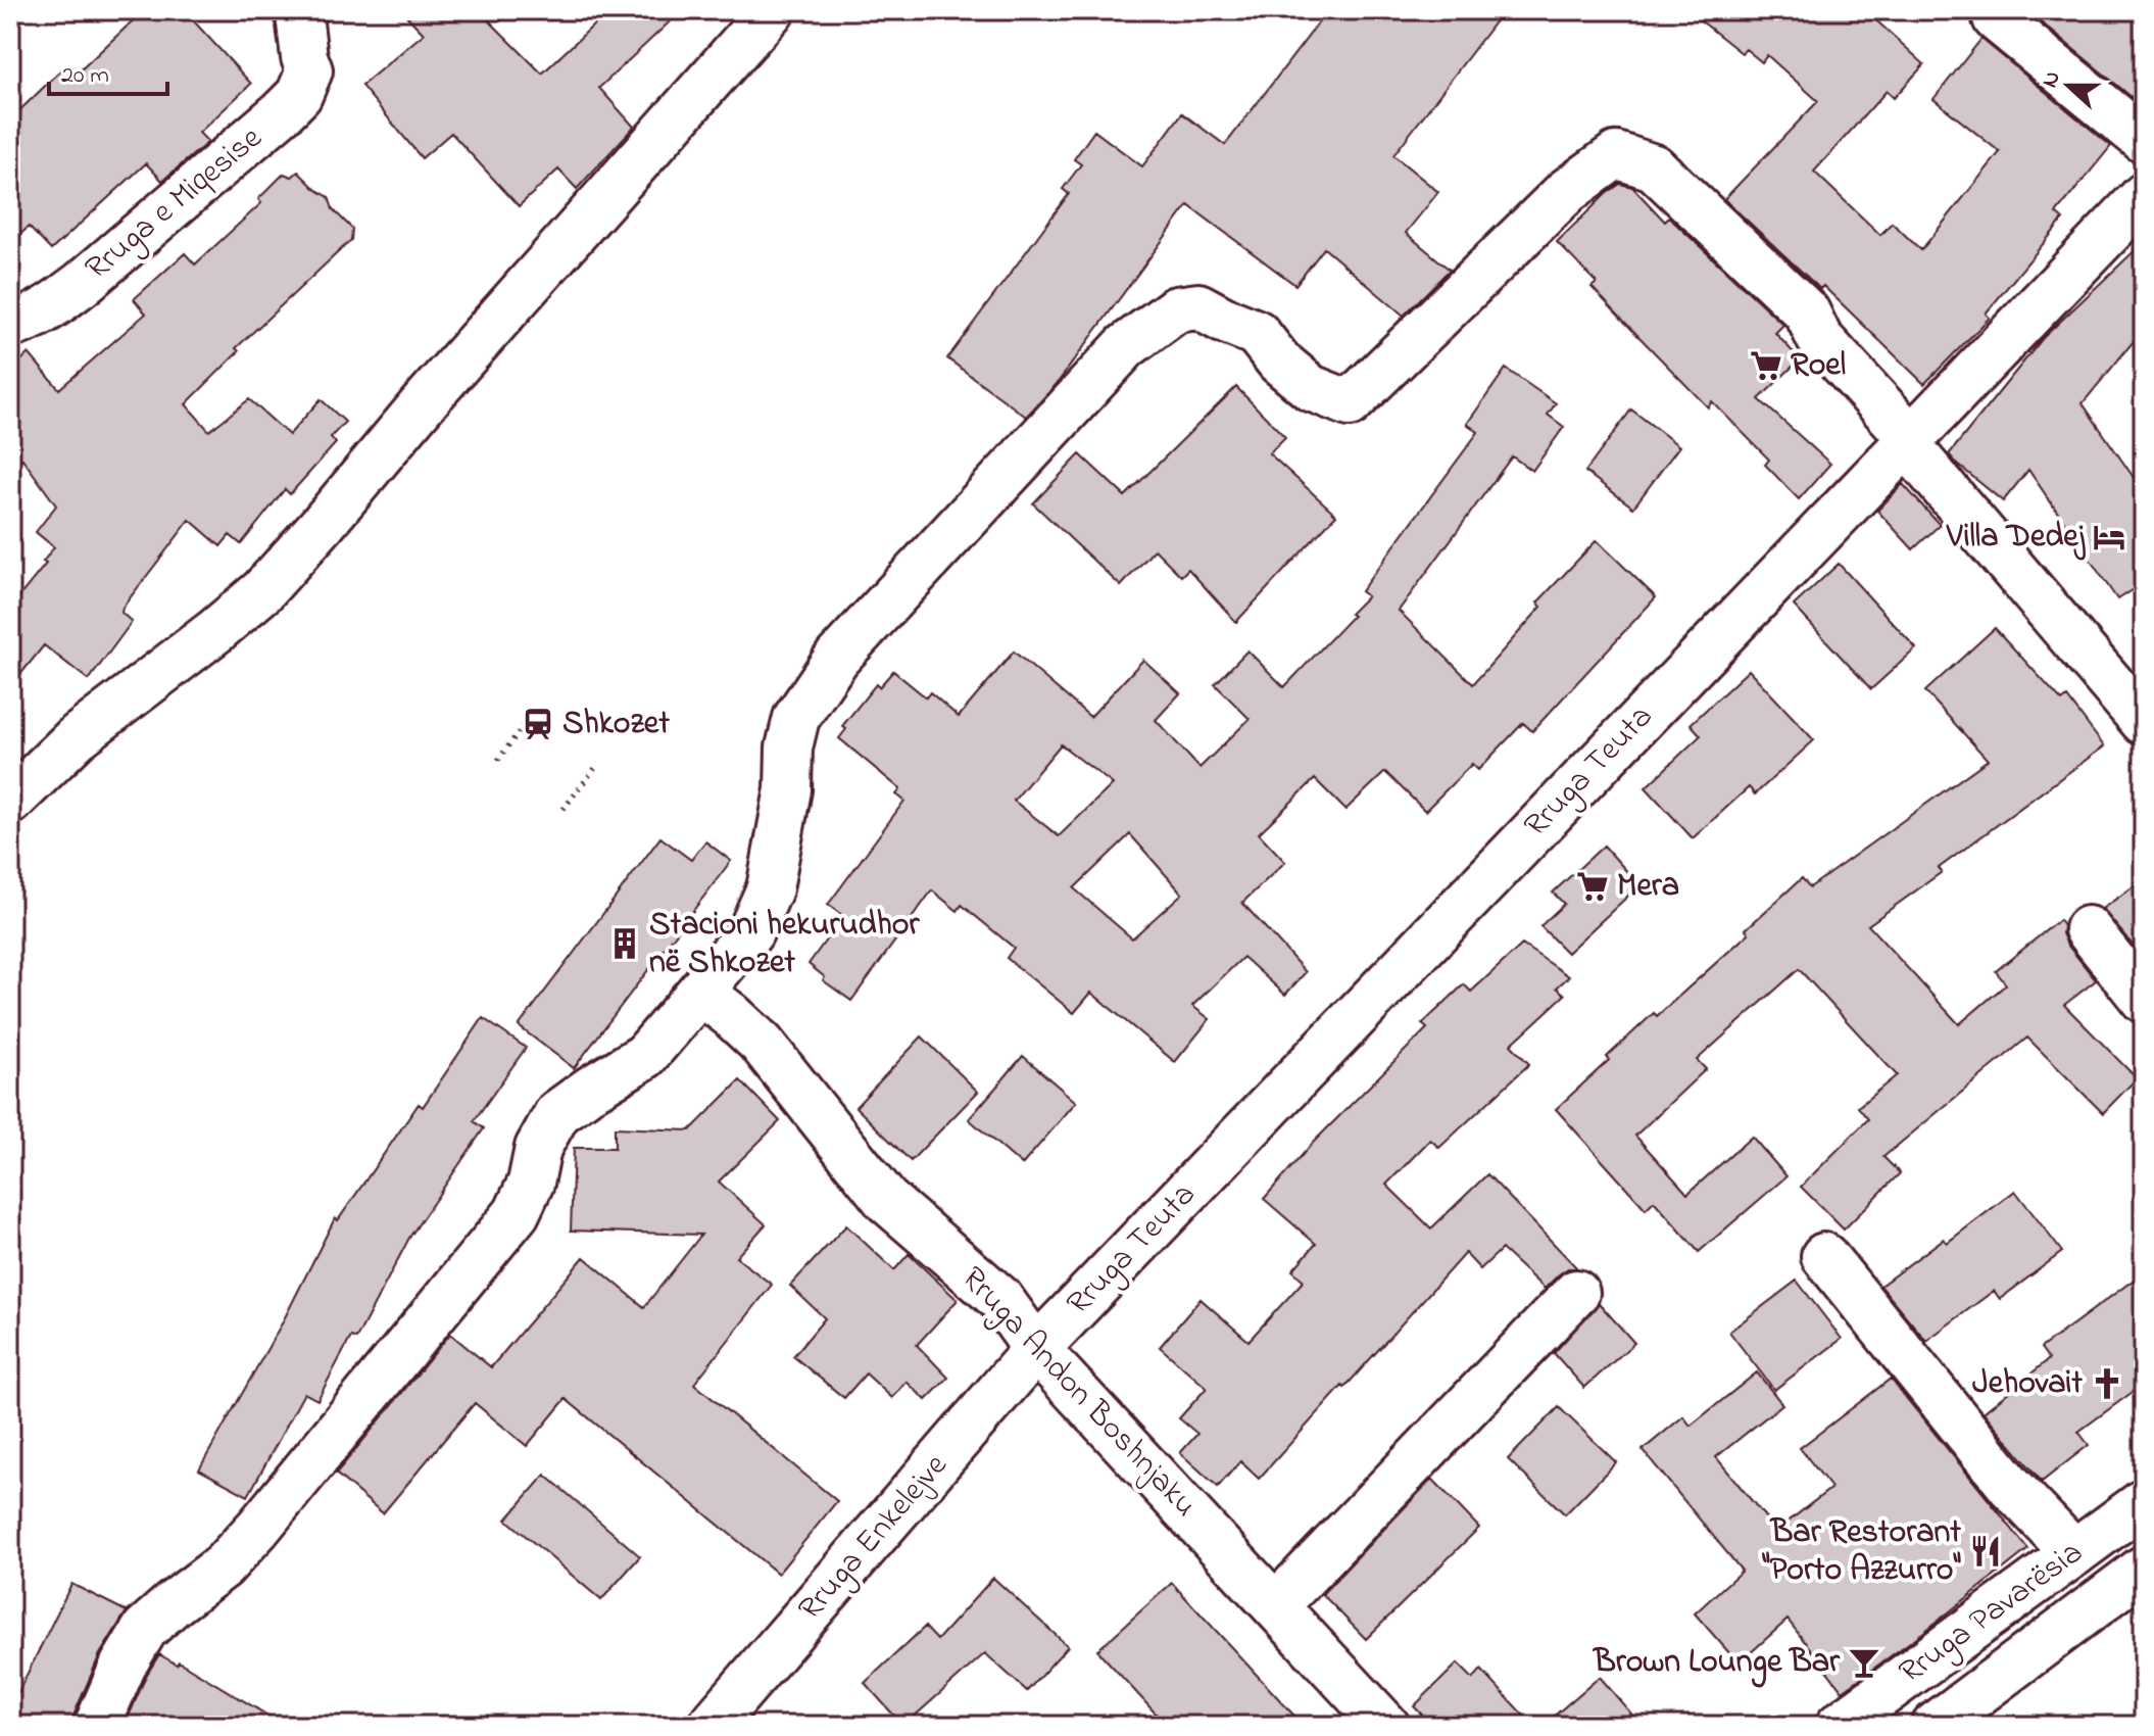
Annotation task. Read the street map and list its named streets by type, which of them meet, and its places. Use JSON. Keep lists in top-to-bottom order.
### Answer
{
  "streets": {
    "street": [
      "Rruga e Miqesise",
      "Rruga Teuta",
      "Rruga Andon Boshnjaku",
      "Rruga Enkelejve",
      "Rruga Pavarësia"
    ]
  },
  "crossings": [
    ["Rruga Teuta", "Rruga Andon Boshnjaku"],
    ["Rruga Teuta", "Rruga Enkelejve"],
    ["Rruga Andon Boshnjaku", "Rruga Enkelejve"]
  ],
  "places": {
    "supermarket": ["Roel", "Mera"],
    "hotel": ["Villa Dedej"],
    "station": ["Shkozet"],
    "building": ["Stacioni hekurudhor në Shkozet"],
    "church": ["Jehovait"],
    "restaurant": ["Bar Restorant \"Porto Azzurro\""],
    "bar": ["Brown Lounge Bar"]
  },
  "scale_bar": "20 m",
  "north": "left"
}
